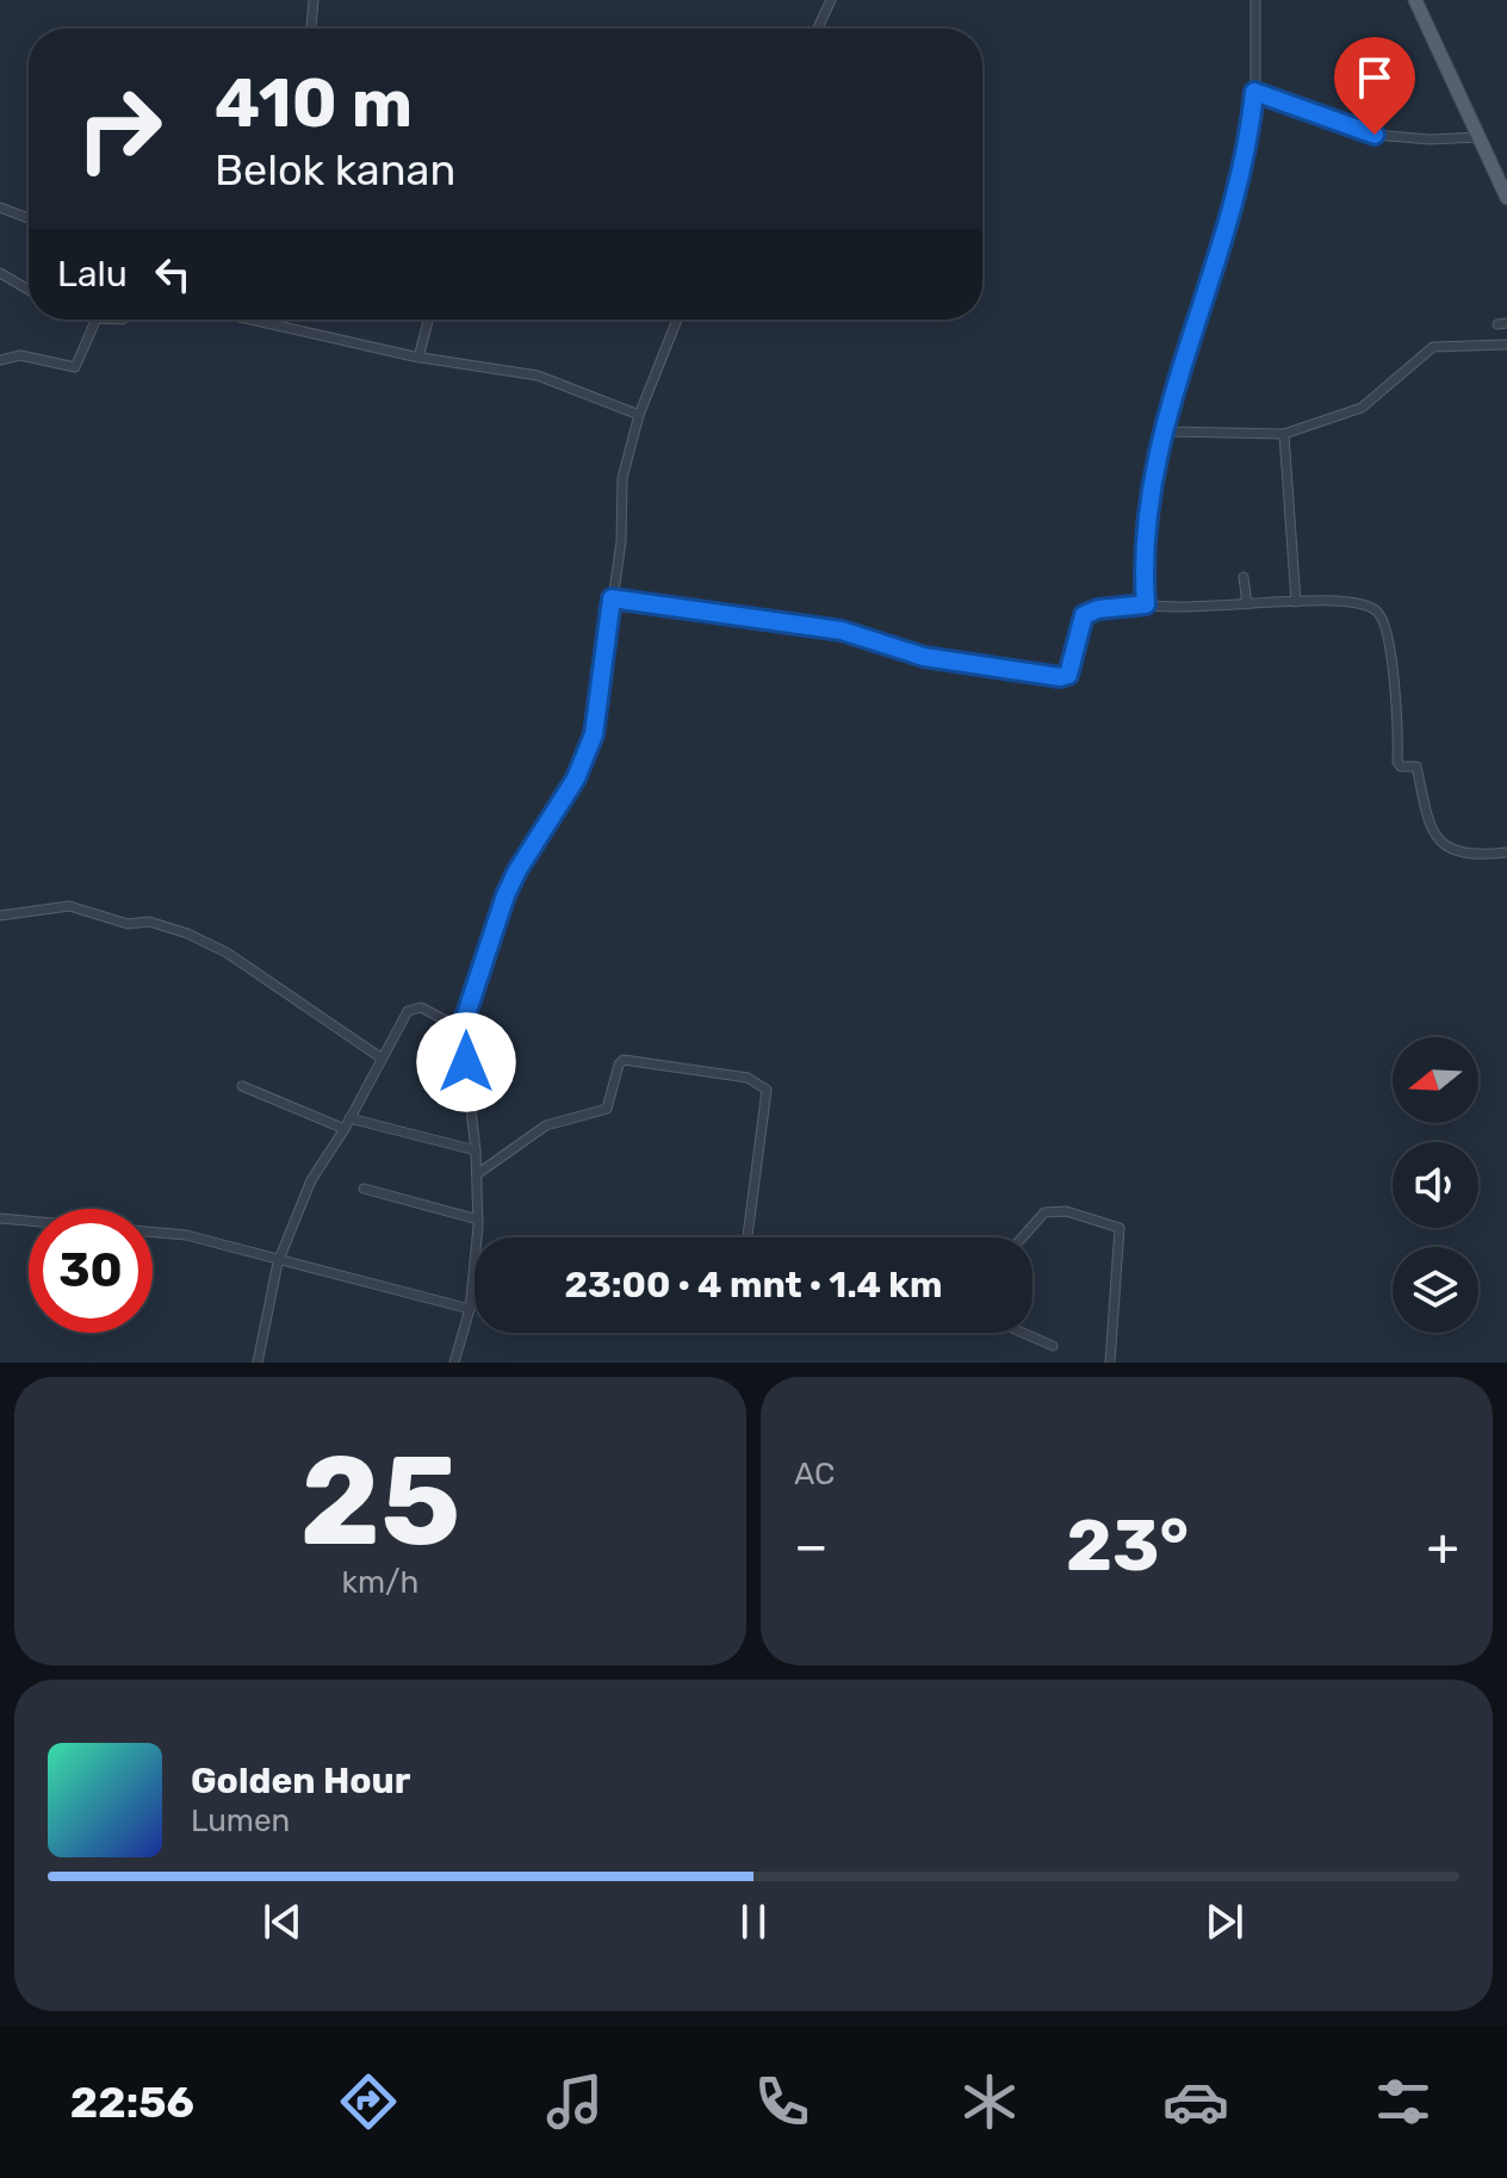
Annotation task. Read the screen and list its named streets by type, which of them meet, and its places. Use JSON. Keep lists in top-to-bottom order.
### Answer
{
  "north": "left",
  "page": {
    "turn": ["410 m", "Belok kanan"],
    "then": "Lalu",
    "limit": "30",
    "trip": "23:00 · 4 mnt · 1.4 km",
    "tile": [
      ["25", "km/h"],
      "AC"
    ],
    "heat": ["−", "23°", "+"],
    "song": ["Golden Hour", "Lumen"],
    "tabs": "22:56"
  }
}
